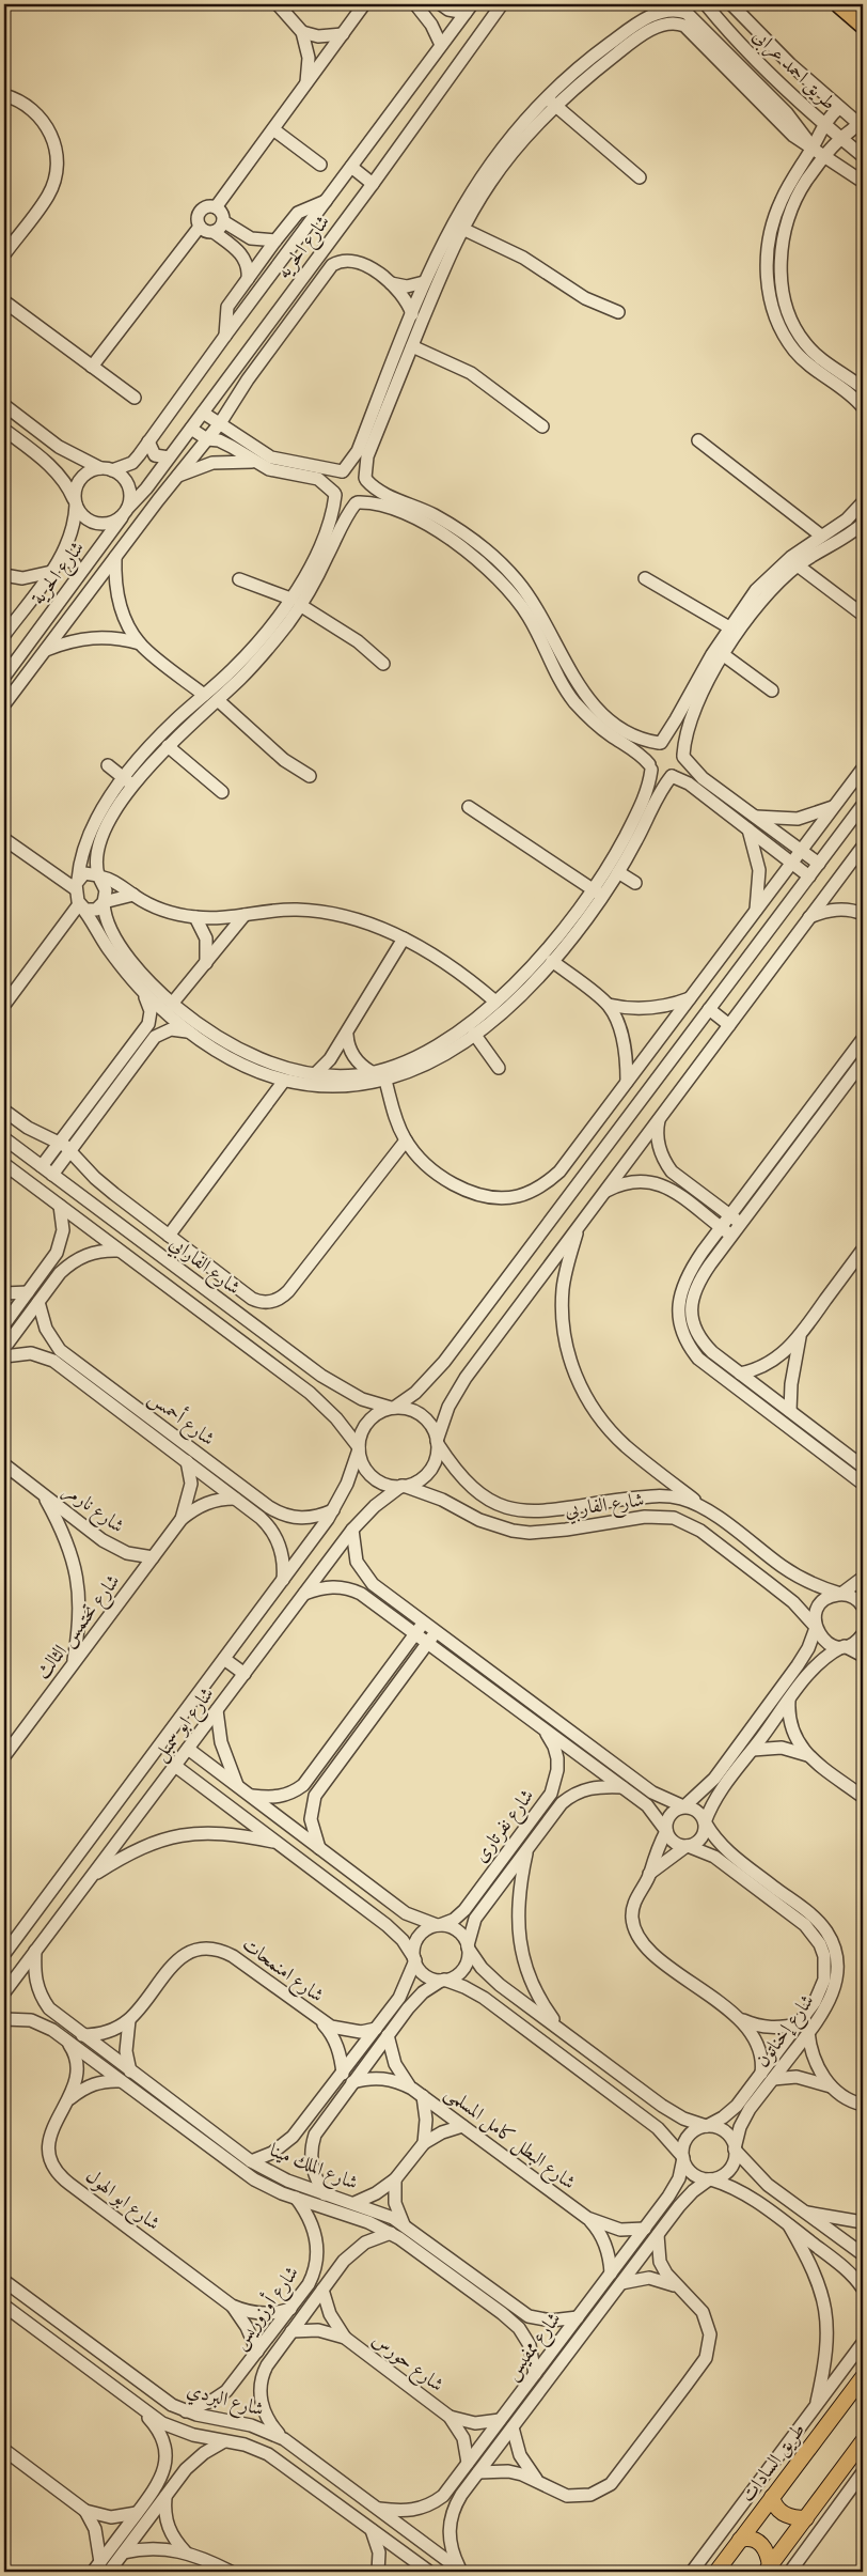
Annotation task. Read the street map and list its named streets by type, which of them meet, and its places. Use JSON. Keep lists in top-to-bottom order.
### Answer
{
  "streets": {
    "main road": ["طريق السادات"],
    "street": [
      "طريق احمد عرابى",
      "شارع الحريه",
      "شارع الحرية",
      "شارع الفارابي",
      "شارع أحمس",
      "شارع الفاربي",
      "شارع نارمر",
      "شارع تحتمس الثالث",
      "شارع ابو سمبل",
      "شارع نفرتارى",
      "شارع امنمحات",
      "شارع إخناتون",
      "شارع البطل كامل المسلمى",
      "شارع الملك مينا",
      "شارع ابو الهول",
      "شارع أوزوريس",
      "شارع ممفيس",
      "شارع حورس",
      "شارع البردي"
    ]
  },
  "crossings": [
    ["شارع الحريه", "شارع الحرية"],
    ["شارع الفارابي", "شارع الفاربي"],
    ["شارع الفارابي", "شارع ابو سمبل"],
    ["شارع أحمس", "شارع تحتمس الثالث"],
    ["شارع أحمس", "شارع ابو سمبل"],
    ["شارع الفاربي", "شارع ابو سمبل"],
    ["شارع نارمر", "شارع تحتمس الثالث"],
    ["شارع ابو سمبل", "شارع الملك مينا"],
    ["شارع امنمحات", "شارع الملك مينا"],
    ["شارع إخناتون", "شارع ممفيس"],
    ["شارع البطل كامل المسلمى", "شارع الملك مينا"],
    ["شارع البطل كامل المسلمى", "شارع ممفيس"],
    ["شارع الملك مينا", "شارع ابو الهول"],
    ["شارع الملك مينا", "شارع أوزوريس"],
    ["شارع الملك مينا", "شارع ممفيس"],
    ["شارع ابو الهول", "شارع أوزوريس"],
    ["شارع أوزوريس", "شارع حورس"],
    ["شارع أوزوريس", "شارع البردي"],
    ["شارع ممفيس", "شارع حورس"],
    ["شارع ممفيس", "شارع البردي"]
  ]
}
